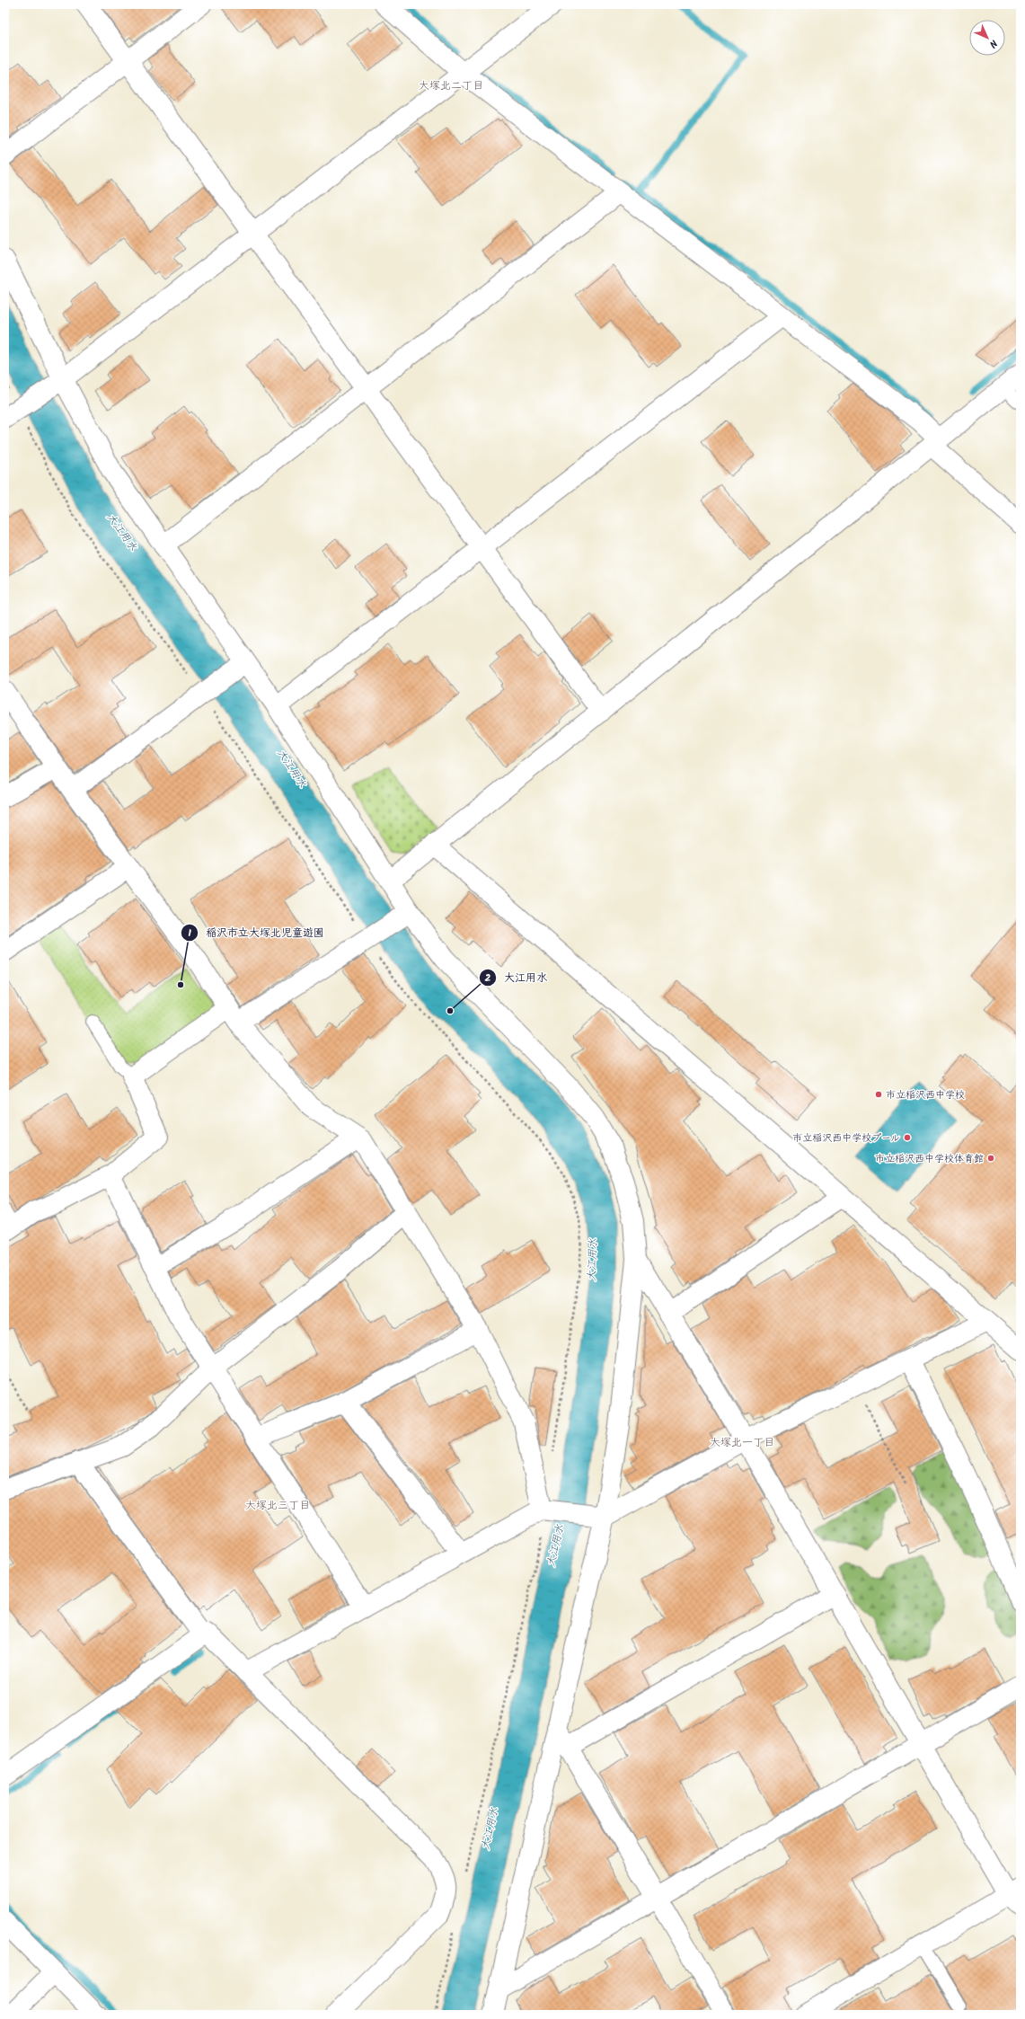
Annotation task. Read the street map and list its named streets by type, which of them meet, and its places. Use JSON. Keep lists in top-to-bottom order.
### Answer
{
  "districts": ["大塚北二丁目", "大塚北一丁目", "大塚北三丁目"],
  "water": ["大江用水"],
  "places": [
    "稲沢市立大塚北児童遊園",
    "大江用水",
    "市立稲沢西中学校",
    "市立稲沢西中学校プール",
    "市立稲沢西中学校体育館"
  ],
  "north": "bottom right"
}
